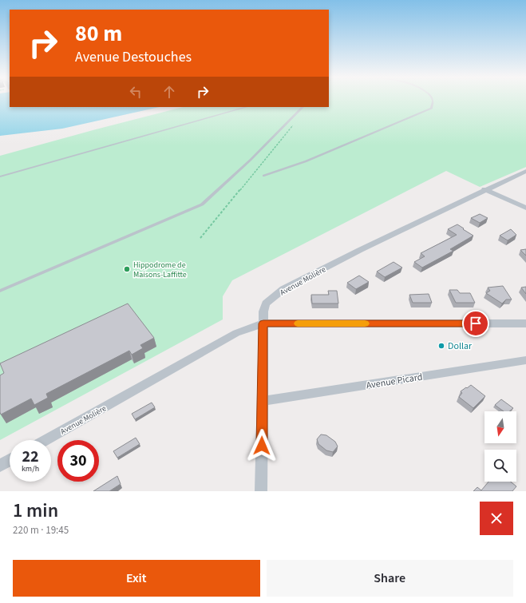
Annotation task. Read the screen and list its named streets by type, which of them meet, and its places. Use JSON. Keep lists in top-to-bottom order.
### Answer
{
  "streets": {
    "street": ["Avenue Molière", "Avenue Picard"]
  },
  "places": ["Hippodrome de Maisons-Laffitte", "Dollar"],
  "north": "bottom",
  "page": {
    "turn": ["80 m", "Avenue Destouches"],
    "speed": "22 km/h",
    "limit": "30",
    "heading": ["1 min", "220 m · 19:45"],
    "buttons": ["Exit", "Share"]
  }
}
